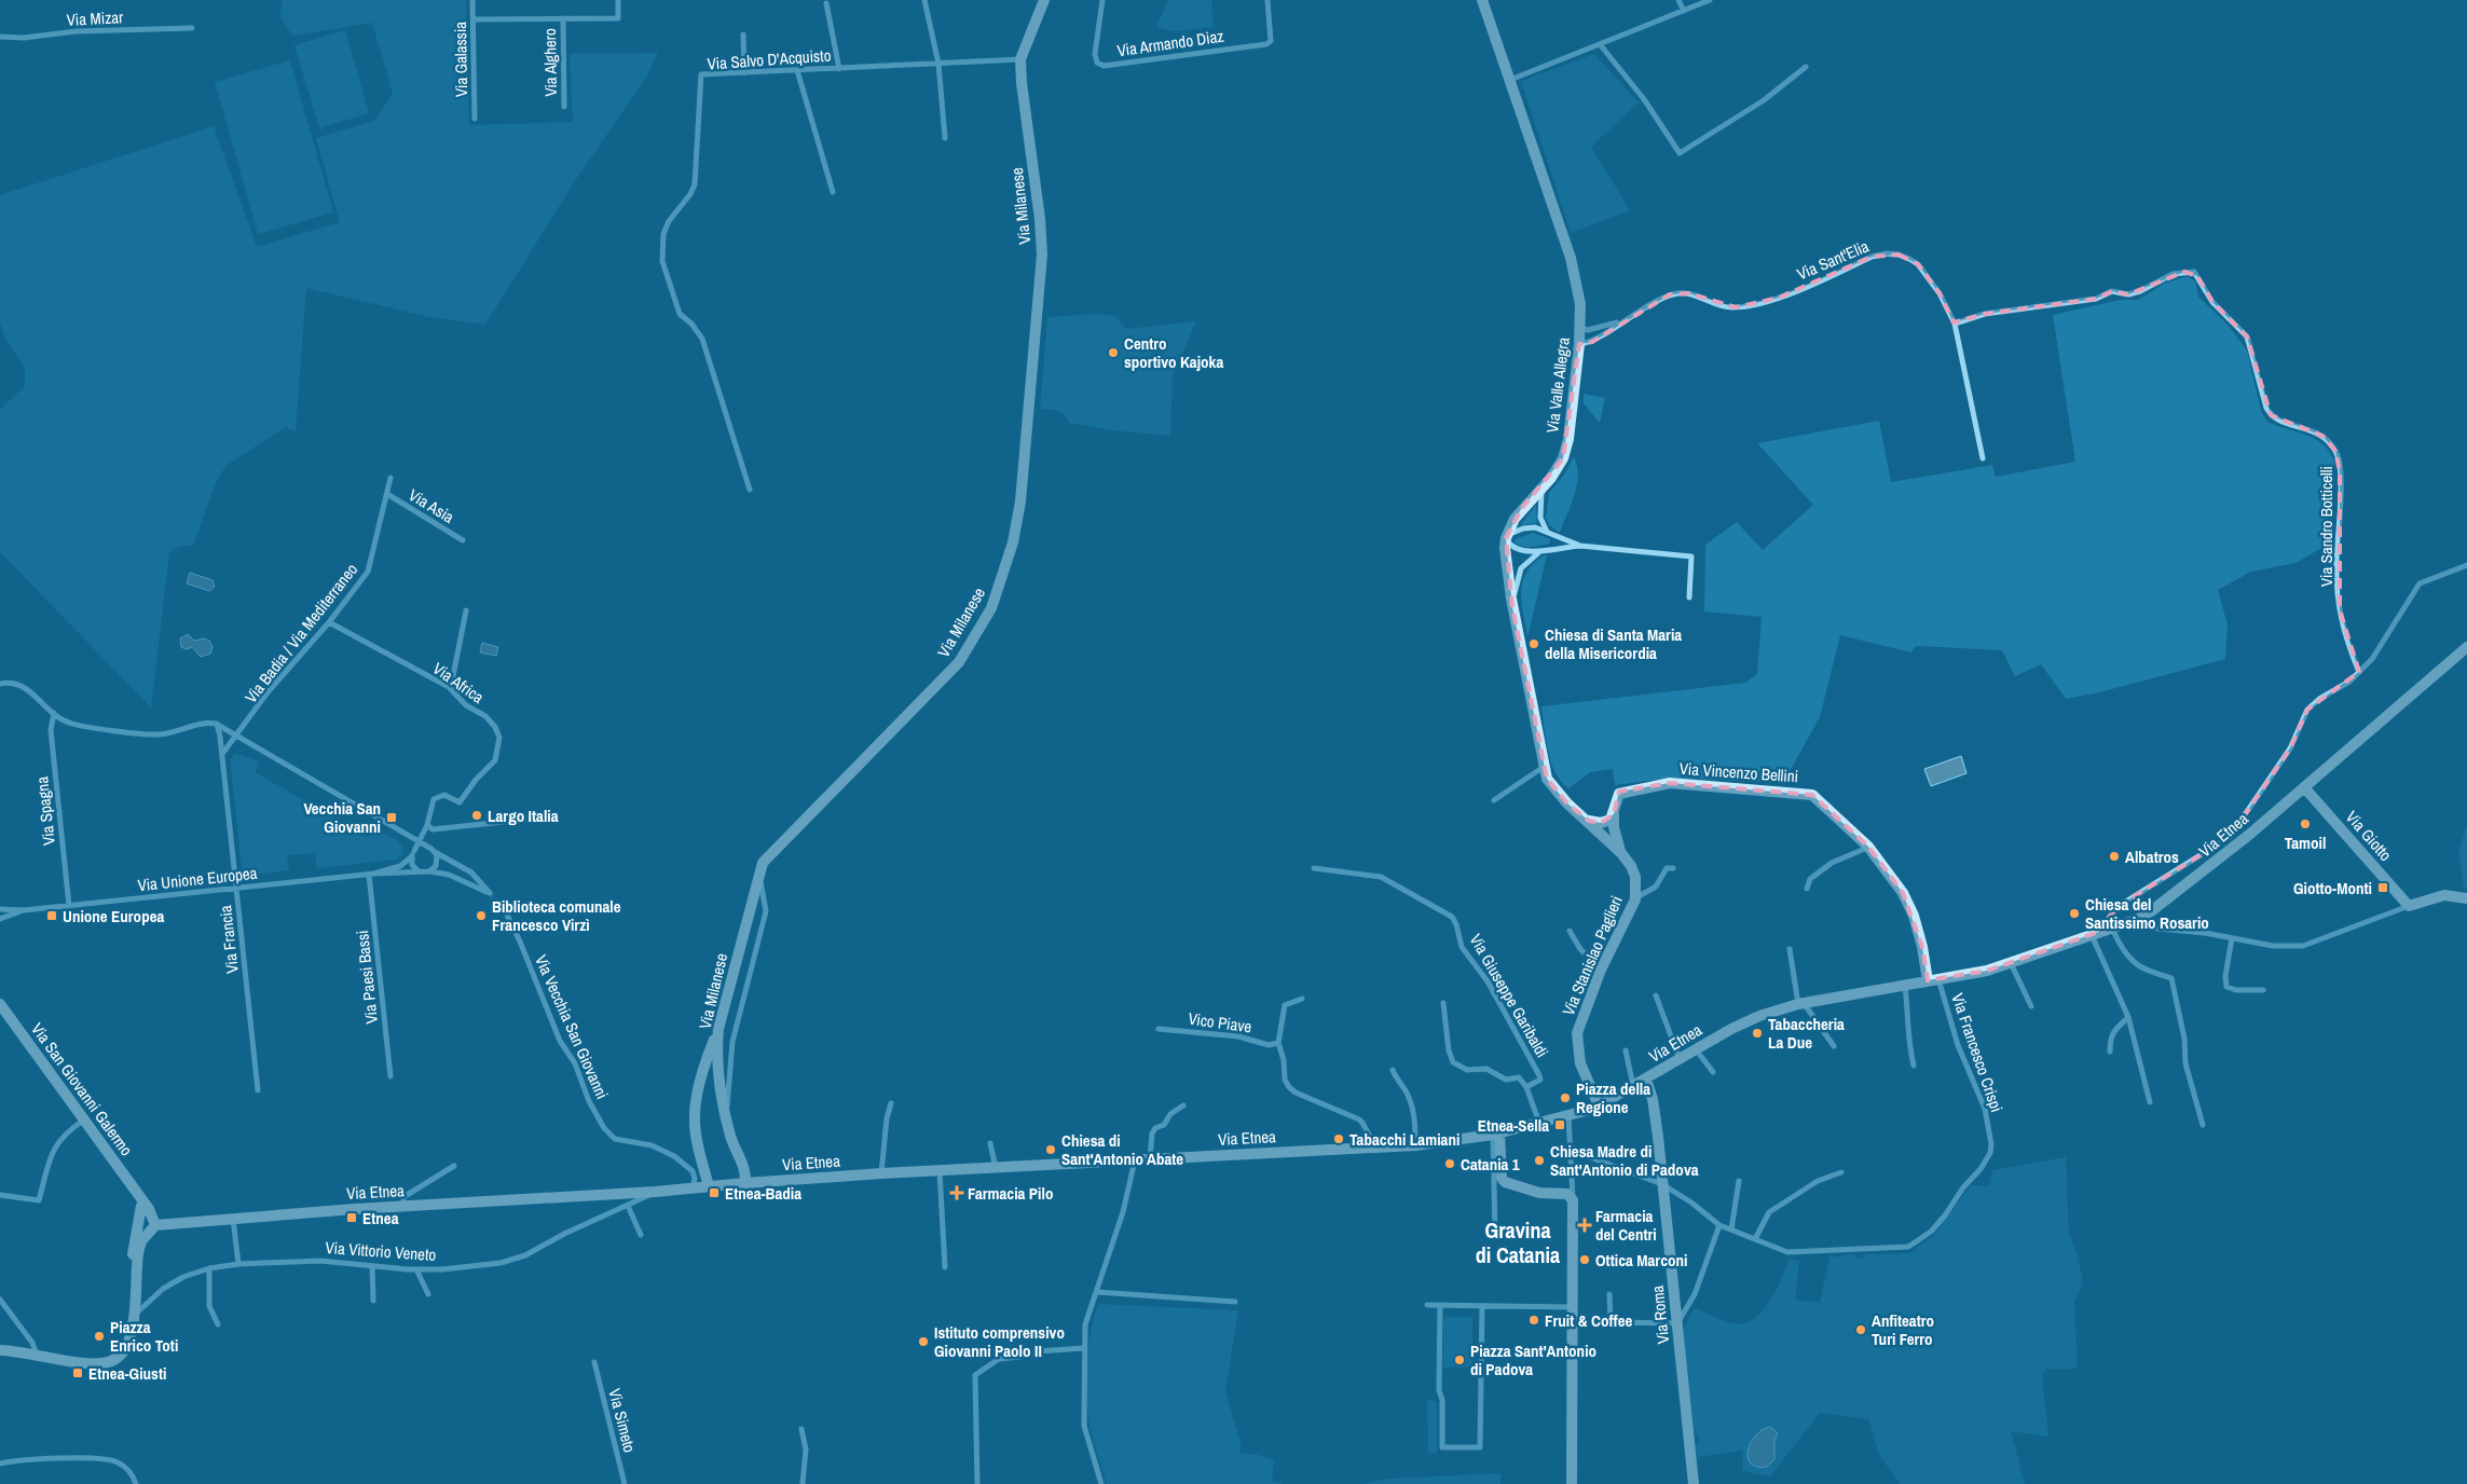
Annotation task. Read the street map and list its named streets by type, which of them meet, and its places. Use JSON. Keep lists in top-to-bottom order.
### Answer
{
  "streets": {
    "main road": [
      "Via Milanese",
      "Via Valle Allegra",
      "Via Vincenzo Bellini",
      "Via Etnea",
      "Via Giotto",
      "Via Stanislao Paglieri",
      "Via San Giovanni Galermo",
      "Via Roma"
    ],
    "street": [
      "Via Mizar",
      "Via Armando Diaz",
      "Via Galassia",
      "Via Salvo D'Acquisto",
      "Via Alghero",
      "Via Sant'Elia",
      "Via Asia",
      "Via Sandro Botticelli",
      "Via Badia / Via Mediterraneo",
      "Via Africa",
      "Via Spagna",
      "Via Unione Europea",
      "Via Francia",
      "Via Paesi Bassi",
      "Via Giuseppe Garibaldi",
      "Vico Piave",
      "Via Vecchia San Giovanni",
      "Via Francesco Crispi",
      "Via Vittorio Veneto",
      "Via Simeto"
    ]
  },
  "crossings": [
    ["Via Salvo D'Acquisto", "Via Milanese"],
    ["Via Milanese", "Via Etnea"],
    ["Via Sant'Elia", "Via Sandro Botticelli"],
    ["Via Valle Allegra", "Via Stanislao Paglieri"],
    ["Via Asia", "Via Badia / Via Mediterraneo"],
    ["Via Badia / Via Mediterraneo", "Via Africa"],
    ["Via Badia / Via Mediterraneo", "Via Francia"],
    ["Via Vincenzo Bellini", "Via Etnea"],
    ["Via Vincenzo Bellini", "Via Francesco Crispi"],
    ["Via Spagna", "Via Unione Europea"],
    ["Via Etnea", "Via Giotto"],
    ["Via Etnea", "Via Stanislao Paglieri"],
    ["Via Etnea", "Via Francesco Crispi"],
    ["Via Etnea", "Via San Giovanni Galermo"],
    ["Via Etnea", "Via Vittorio Veneto"],
    ["Via Etnea", "Via Roma"],
    ["Via Unione Europea", "Via Francia"],
    ["Via Unione Europea", "Via Paesi Bassi"],
    ["Via Francesco Crispi", "Via Roma"]
  ],
  "districts": ["Gravina di Catania"],
  "places": {
    "other": [
      "Centro sportivo Kajoka",
      "Chiesa di Santa Maria della Misericordia",
      "Largo Italia",
      "Tamoil",
      "Albatros",
      "Chiesa del Santissimo Rosario",
      "Biblioteca comunale Francesco Virzì",
      "Tabaccheria La Due",
      "Piazza della Regione",
      "Tabacchi Lamiani",
      "Chiesa di Sant'Antonio Abate",
      "Chiesa Madre di Sant'Antonio di Padova",
      "Catania 1",
      "Ottica Marconi",
      "Fruit & Coffee",
      "Anfiteatro Turi Ferro",
      "Piazza Enrico Toti",
      "Istituto comprensivo Giovanni Paolo II",
      "Piazza Sant'Antonio di Padova"
    ],
    "transit": [
      "Vecchia San Giovanni",
      "Giotto-Monti",
      "Unione Europea",
      "Etnea-Sella",
      "Etnea-Badia",
      "Etnea",
      "Etnea-Giusti"
    ],
    "health": ["Farmacia Pilo", "Farmacia del Centri"]
  }
}
